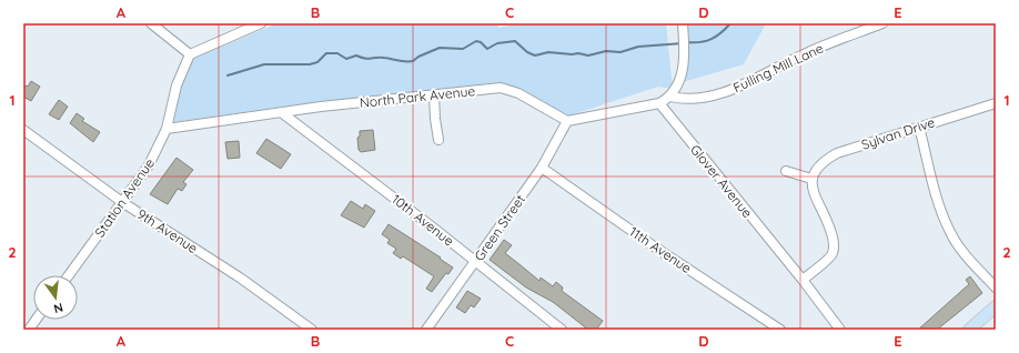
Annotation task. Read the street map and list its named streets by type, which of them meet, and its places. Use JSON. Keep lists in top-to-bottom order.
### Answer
{
  "streets": {
    "street": [
      "Fulling Mill Lane",
      "North Park Avenue",
      "Sylvan Drive",
      "Glover Avenue",
      "Station Avenue",
      "10th Avenue",
      "Green Street",
      "9th Avenue",
      "11th Avenue"
    ]
  },
  "crossings": [
    ["North Park Avenue", "Station Avenue"],
    ["North Park Avenue", "10th Avenue"],
    ["North Park Avenue", "Green Street"],
    ["Station Avenue", "9th Avenue"],
    ["10th Avenue", "Green Street"],
    ["Green Street", "11th Avenue"]
  ],
  "north": "bottom",
  "grid": {
    "columns": [
      "A",
      "B",
      "C",
      "D",
      "E"
    ],
    "rows": ["1", "2"]
  }
}
